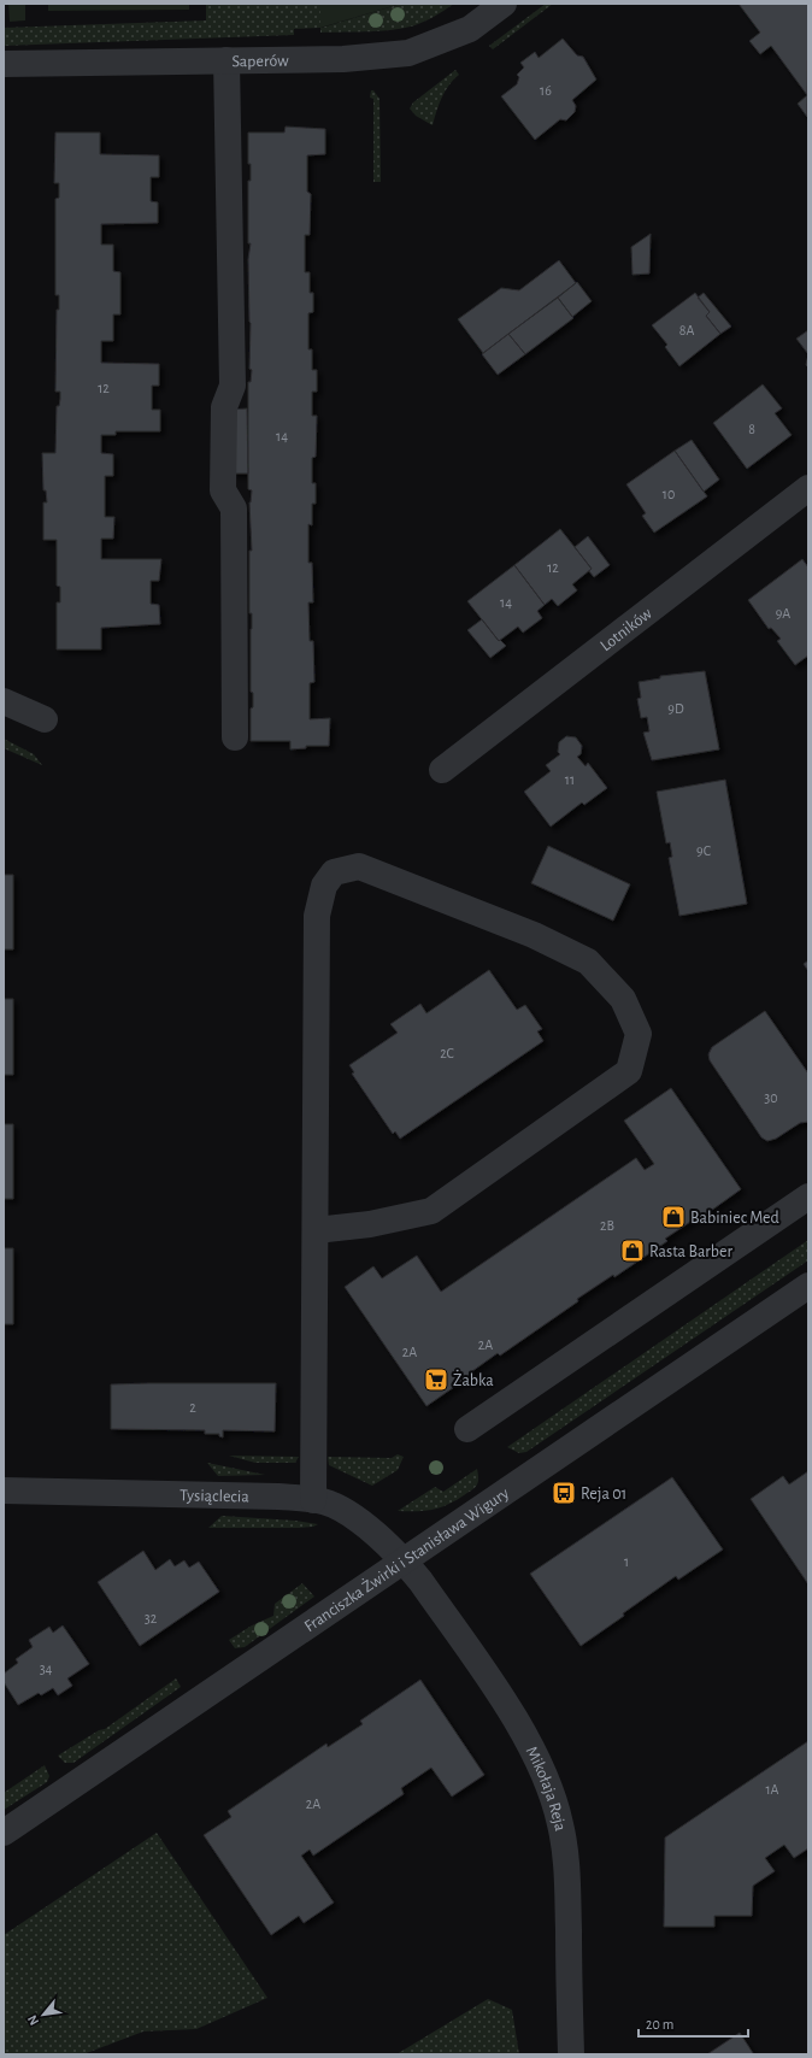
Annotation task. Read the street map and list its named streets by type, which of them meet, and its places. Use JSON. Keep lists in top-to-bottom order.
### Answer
{
  "streets": {
    "street": [
      "Saperów",
      "Lotników",
      "Tysiąclecia",
      "Franciszka Żwirki i Stanisława Wigury",
      "Mikołaja Reja"
    ]
  },
  "crossings": [
    ["Tysiąclecia", "Franciszka Żwirki i Stanisława Wigury"],
    ["Tysiąclecia", "Mikołaja Reja"],
    ["Franciszka Żwirki i Stanisława Wigury", "Mikołaja Reja"]
  ],
  "places": {
    "shop": ["Babiniec Med", "Rasta Barber"],
    "supermarket": ["Żabka"],
    "bus stop": ["Reja 01"]
  },
  "house_numbers": [
    "16",
    "8A",
    "12",
    "8",
    "14",
    "10",
    "12",
    "14",
    "9A",
    "9D",
    "11",
    "9C",
    "2C",
    "30",
    "2B",
    "2A",
    "2A",
    "2",
    "1",
    "32",
    "34",
    "1A",
    "2A"
  ],
  "scale_bar": "20 m",
  "north": "bottom left"
}
